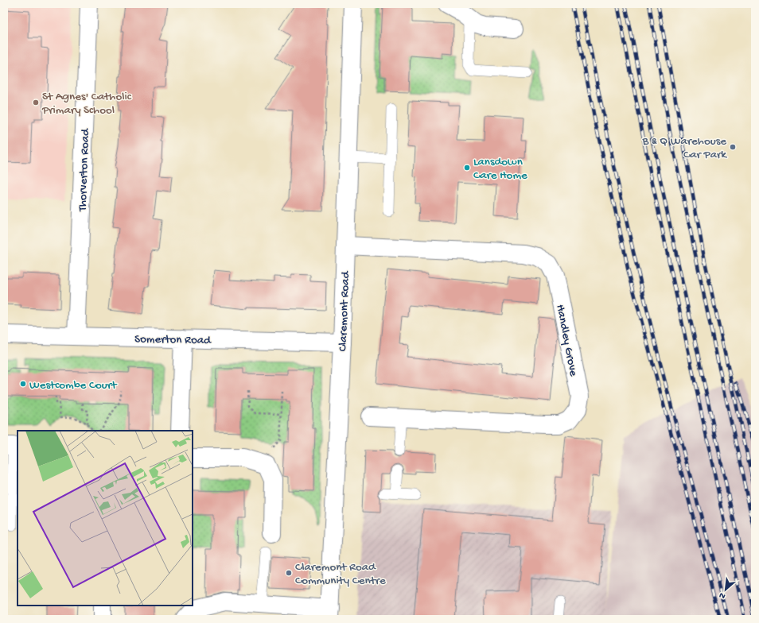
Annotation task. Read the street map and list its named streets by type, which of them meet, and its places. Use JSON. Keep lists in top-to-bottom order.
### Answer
{
  "streets": {
    "street": [
      "Thorverton Road",
      "Claremont Road",
      "Somerton Road",
      "Handley Grove"
    ]
  },
  "crossings": [
    ["Thorverton Road", "Somerton Road"],
    ["Claremont Road", "Somerton Road"],
    ["Claremont Road", "Handley Grove"]
  ],
  "places": [
    "St Agnes' Catholic Primary School",
    "B & Q Warehouse Car Park",
    "Lansdown Care Home",
    "Westcombe Court",
    "Claremont Road Community Centre"
  ],
  "north": "bottom left"
}
